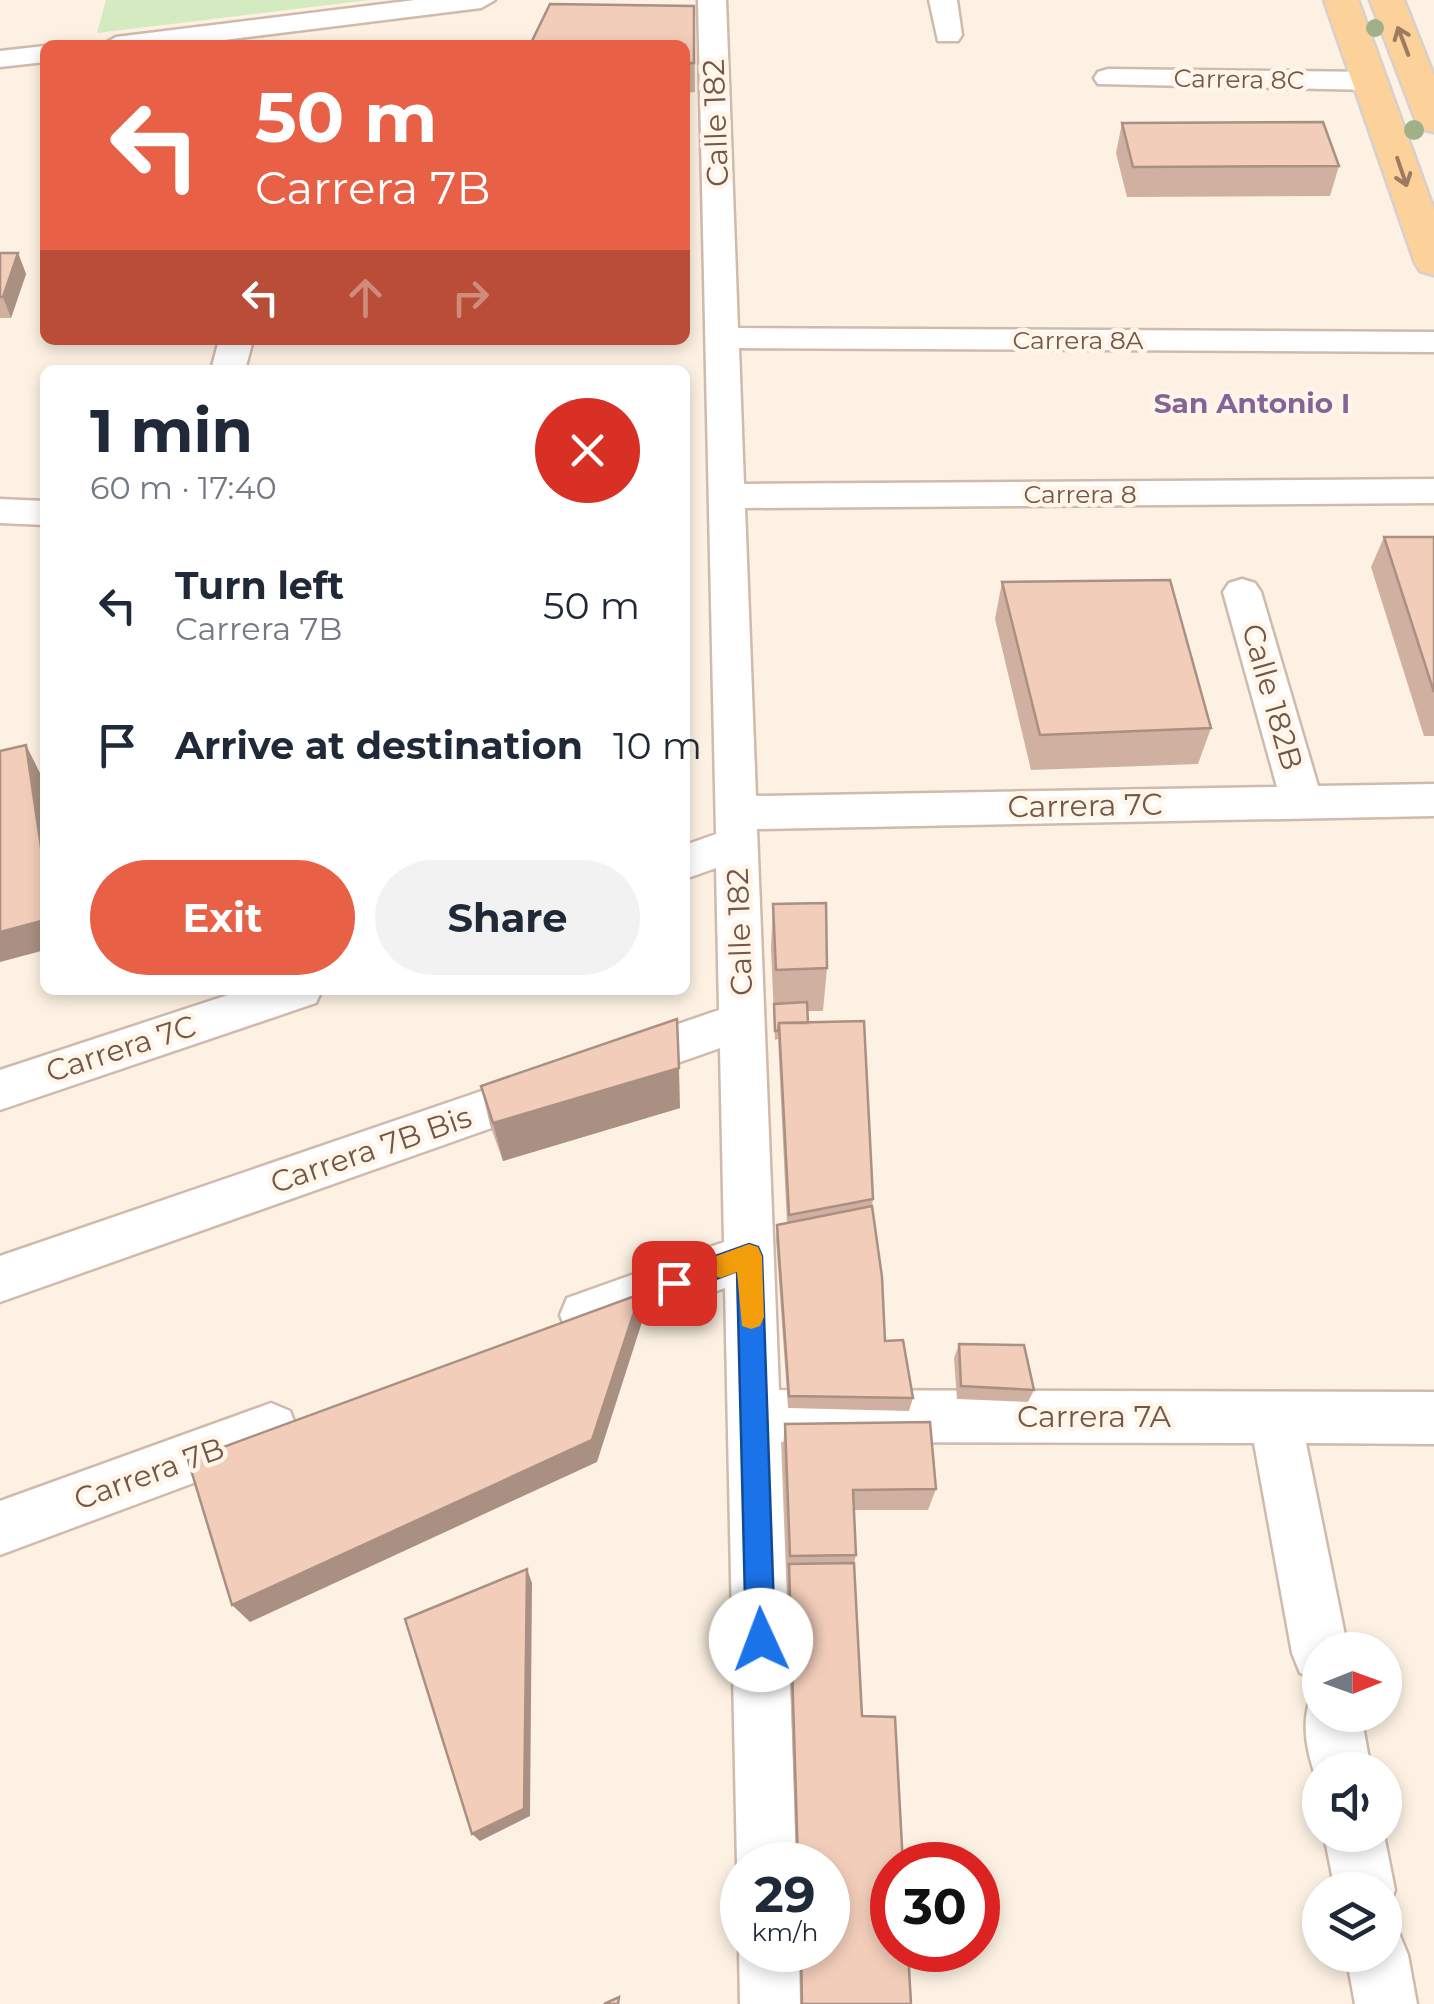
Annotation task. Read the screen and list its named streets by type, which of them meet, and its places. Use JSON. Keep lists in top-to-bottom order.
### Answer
{
  "streets": {
    "street": [
      "Carrera 8C",
      "Calle 182",
      "Carrera 8A",
      "Carrera 8",
      "Calle 182B",
      "Carrera 7C",
      "Carrera 7B Bis",
      "Carrera 7A",
      "Carrera 7B"
    ]
  },
  "crossings": [
    ["Calle 182", "Carrera 8A"],
    ["Calle 182", "Carrera 8"],
    ["Calle 182", "Carrera 7C"],
    ["Calle 182", "Carrera 7B Bis"],
    ["Calle 182", "Carrera 7A"],
    ["Calle 182B", "Carrera 7C"]
  ],
  "districts": ["San Antonio I"],
  "north": "right",
  "page": {
    "turn": ["50 m", "Carrera 7B"],
    "heading": ["1 min", "60 m · 17:40"],
    "list": [
      {
        "name": "Turn left",
        "note": "Carrera 7B",
        "value": "50 m"
      },
      {
        "name": "Arrive at destination",
        "value": "10 m"
      }
    ],
    "buttons": ["Exit", "Share"],
    "speed": "29 km/h",
    "limit": "30"
  }
}
